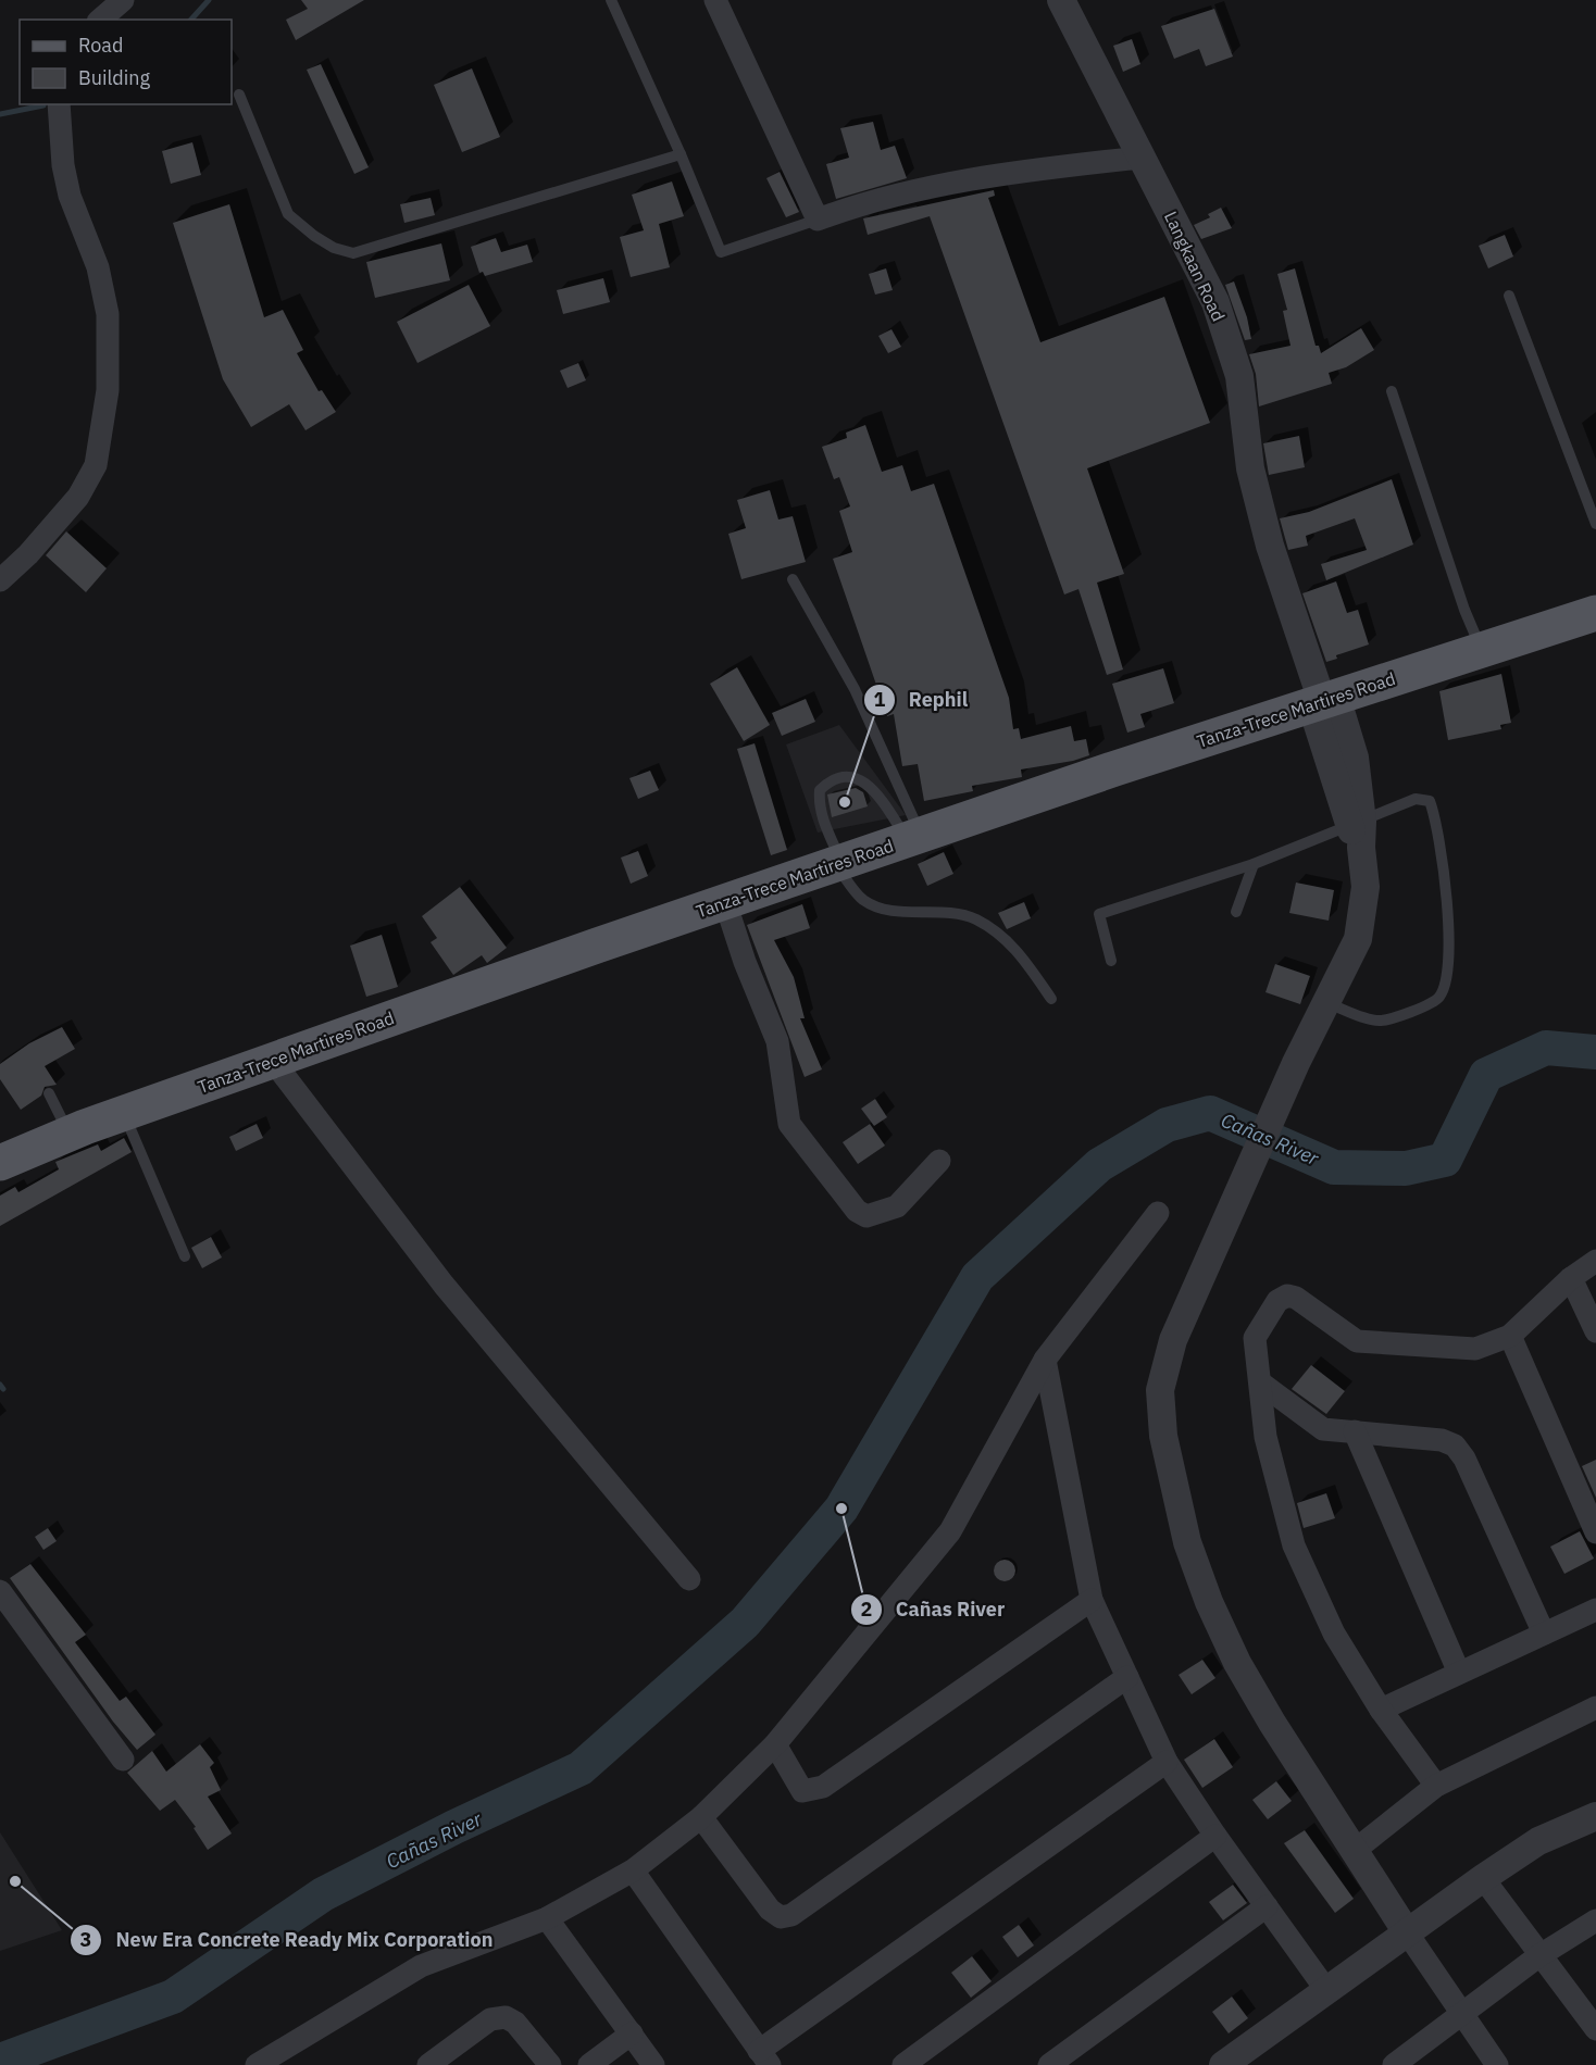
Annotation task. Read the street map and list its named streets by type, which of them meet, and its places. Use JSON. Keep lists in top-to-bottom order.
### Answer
{
  "streets": {
    "main road": ["Tanza-Trece Martires Road"],
    "street": ["Langkaan Road"]
  },
  "crossings": [
    ["Langkaan Road", "Tanza-Trece Martires Road"]
  ],
  "water": ["Cañas River"],
  "places": ["Rephil", "Cañas River", "New Era Concrete Ready Mix Corporation"],
  "legend": ["Road", "Building"]
}
